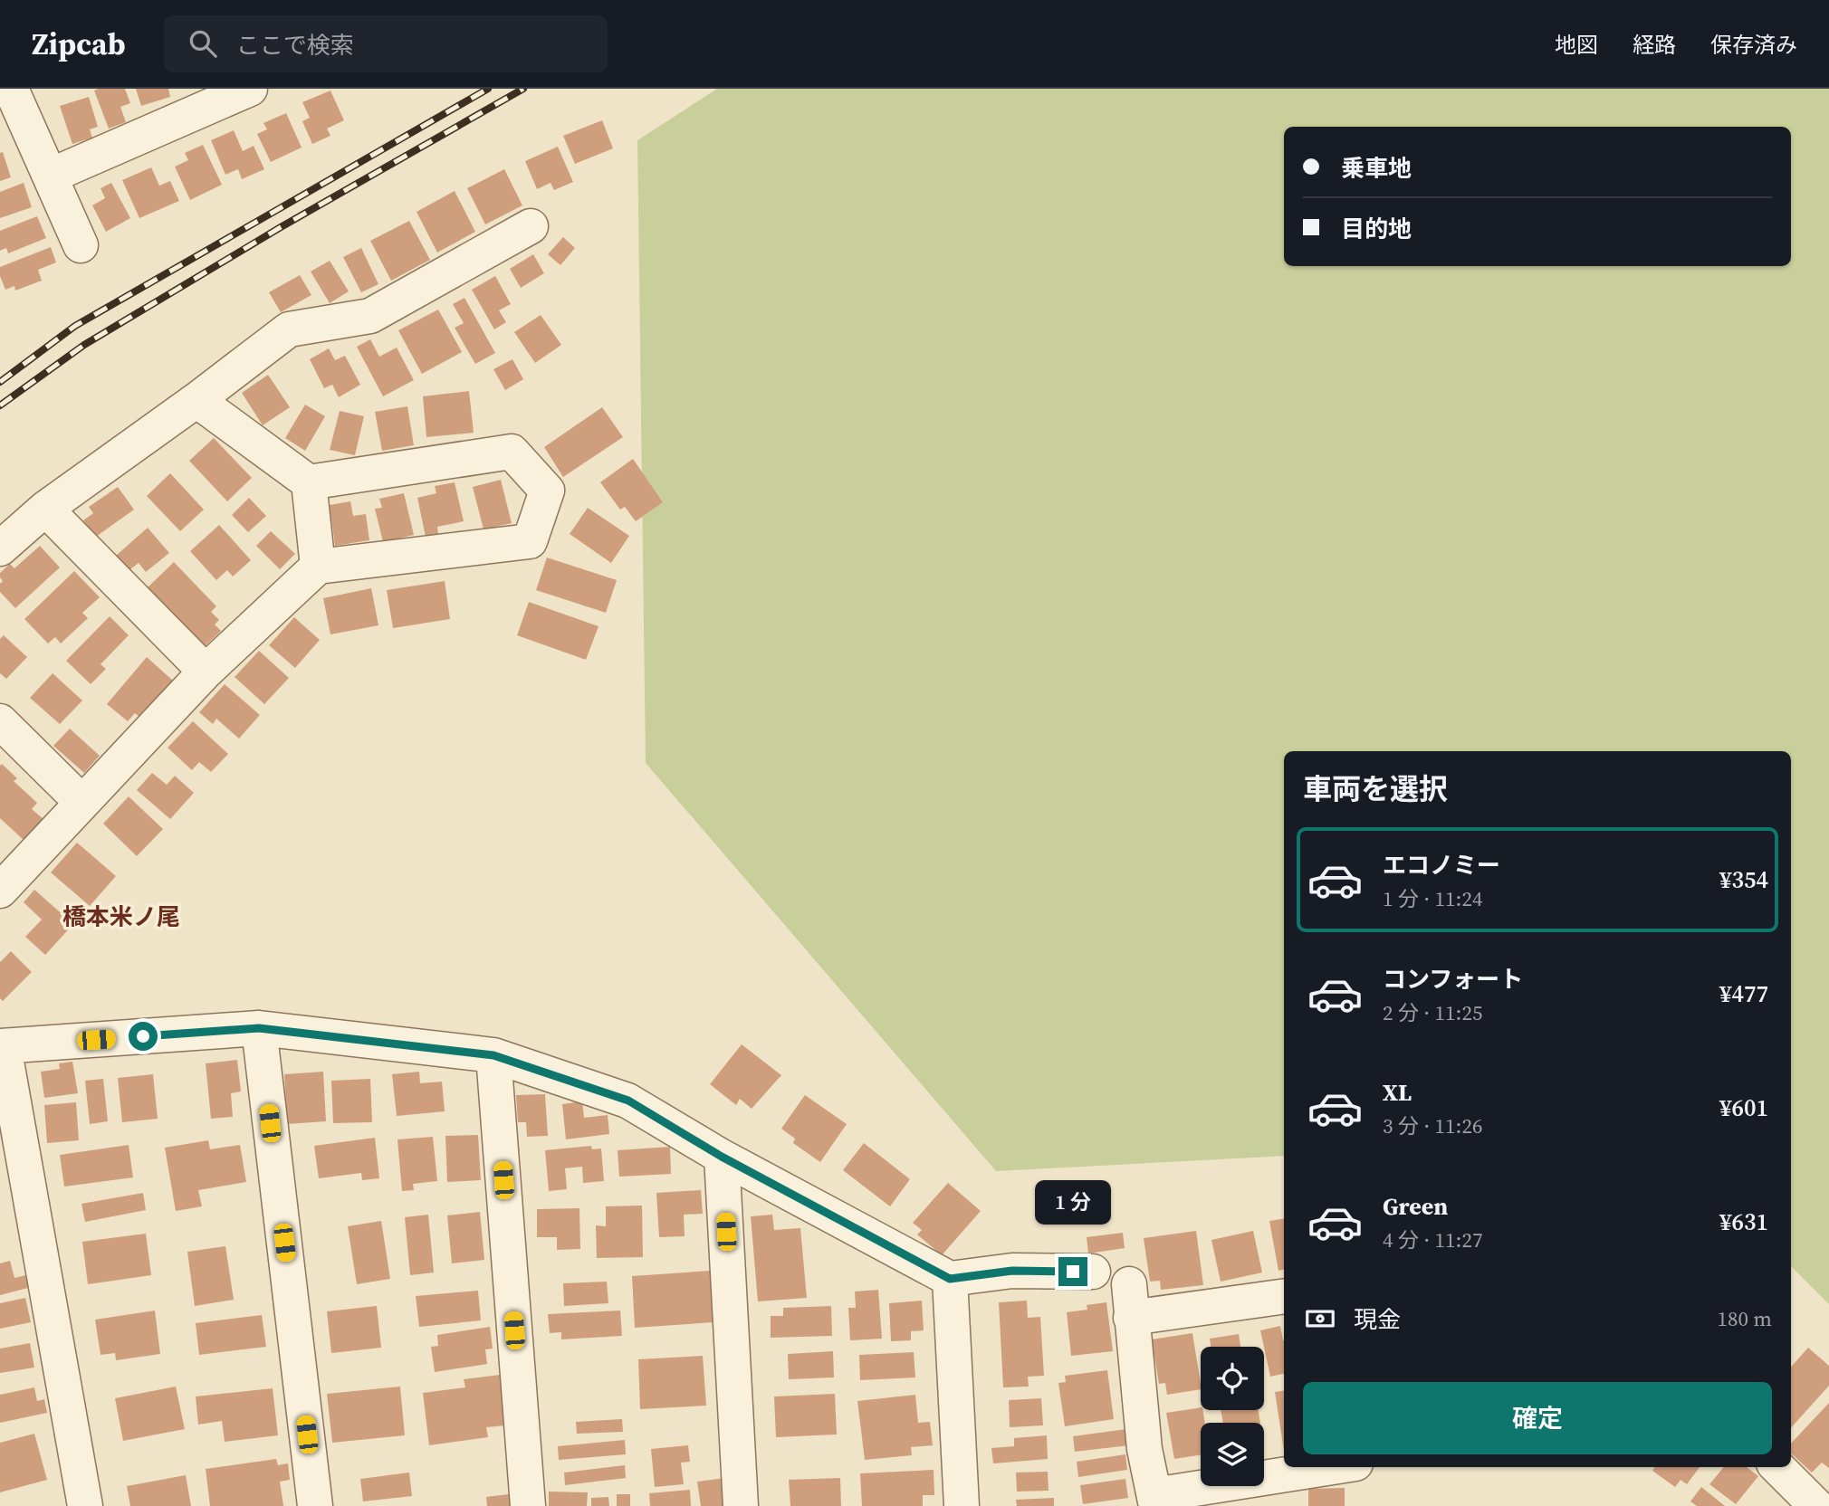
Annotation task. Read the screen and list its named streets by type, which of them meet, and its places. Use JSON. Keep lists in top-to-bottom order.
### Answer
{
  "districts": ["橋本米ノ尾"],
  "page": {
    "header": "Zipcab",
    "search": "ここで検索",
    "nav": ["地図", "経路", "保存済み"],
    "banner": ["乗車地", "目的地"],
    "heading": "車両を選択",
    "list": [
      {
        "name": "エコノミー",
        "note": "1 分 · 11:24",
        "value": "¥354"
      },
      {
        "name": "コンフォート",
        "note": "2 分 · 11:25",
        "value": "¥477"
      },
      {
        "name": "XL",
        "note": "3 分 · 11:26",
        "value": "¥601"
      },
      {
        "name": "Green",
        "note": "4 分 · 11:27",
        "value": "¥631"
      }
    ],
    "bubble": "1 分",
    "pay": ["現金", "180 m"],
    "buttons": "確定"
  }
}
